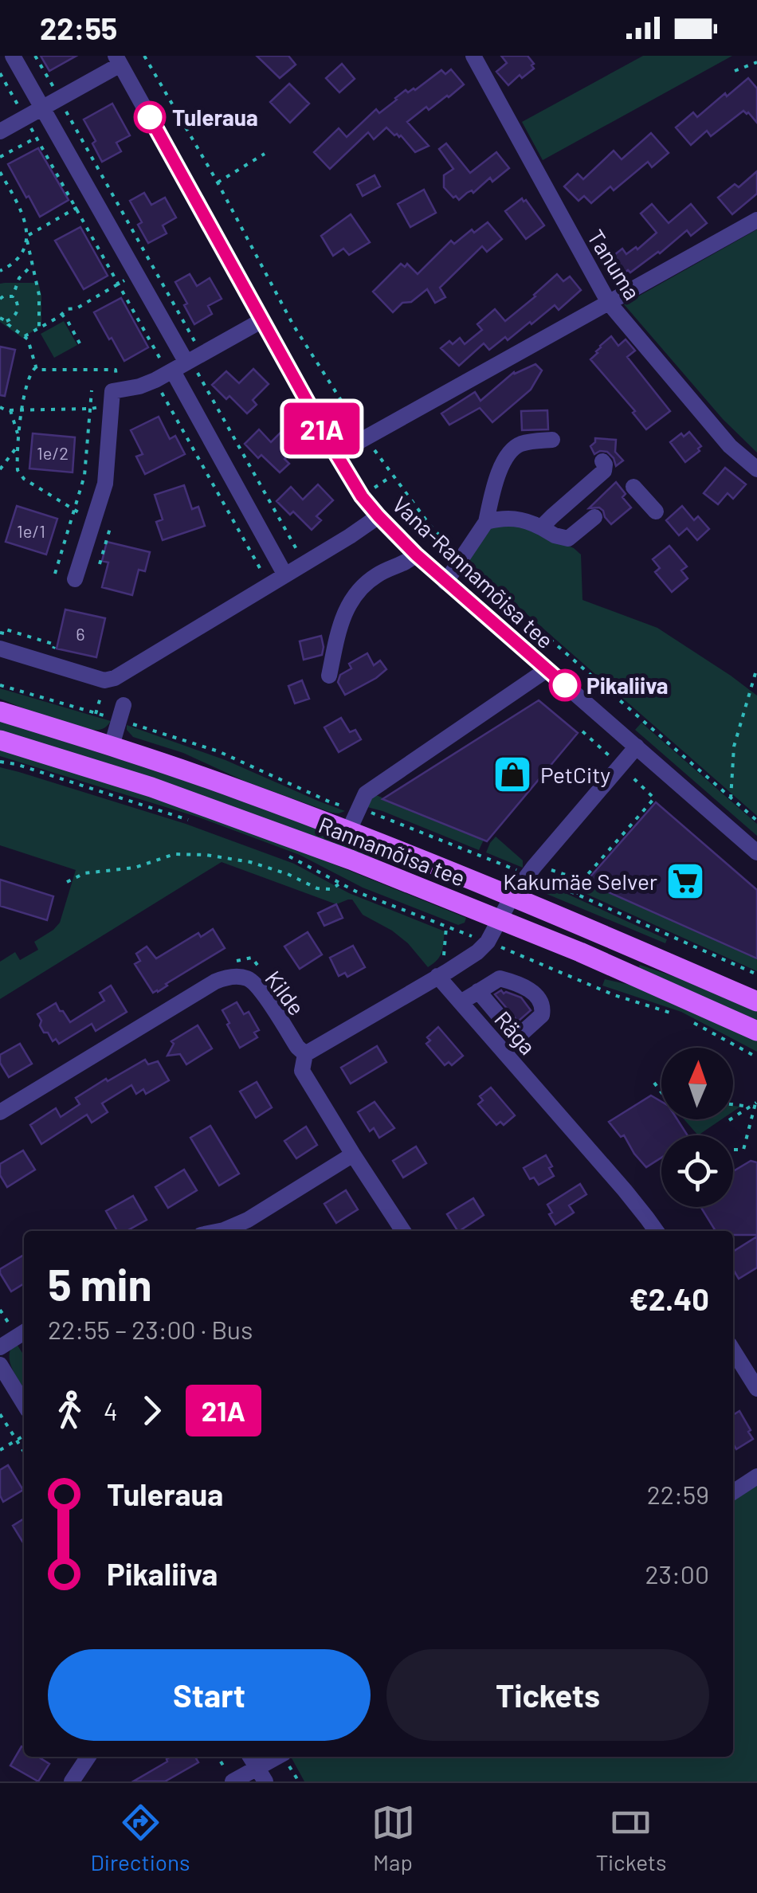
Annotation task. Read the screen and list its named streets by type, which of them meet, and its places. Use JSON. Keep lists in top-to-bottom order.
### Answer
{
  "streets": {
    "main road": ["Rannamõisa tee"],
    "street": [
      "Tanuma",
      "Vana-Rannamõisa tee",
      "Kilde",
      "Räga"
    ]
  },
  "places": {
    "other": ["Tuleraua", "Pikaliiva"],
    "shop": ["PetCity"],
    "supermarket": ["Kakumäe Selver"]
  },
  "lines": ["bus line 21A"],
  "house_numbers": ["1e/2", "1e/1", "6"],
  "north": "top",
  "page": {
    "status": "22:55",
    "on_map": "21A",
    "heading": ["5 min", "22:55 – 23:00 · Bus", "€2.40"],
    "legs": ["4", "21A"],
    "list": [
      {
        "name": "Tuleraua",
        "value": "22:59"
      },
      {
        "name": "Pikaliiva",
        "value": "23:00"
      }
    ],
    "buttons": ["Start", "Tickets"],
    "tabs": ["Directions", "Map", "Tickets"]
  }
}
